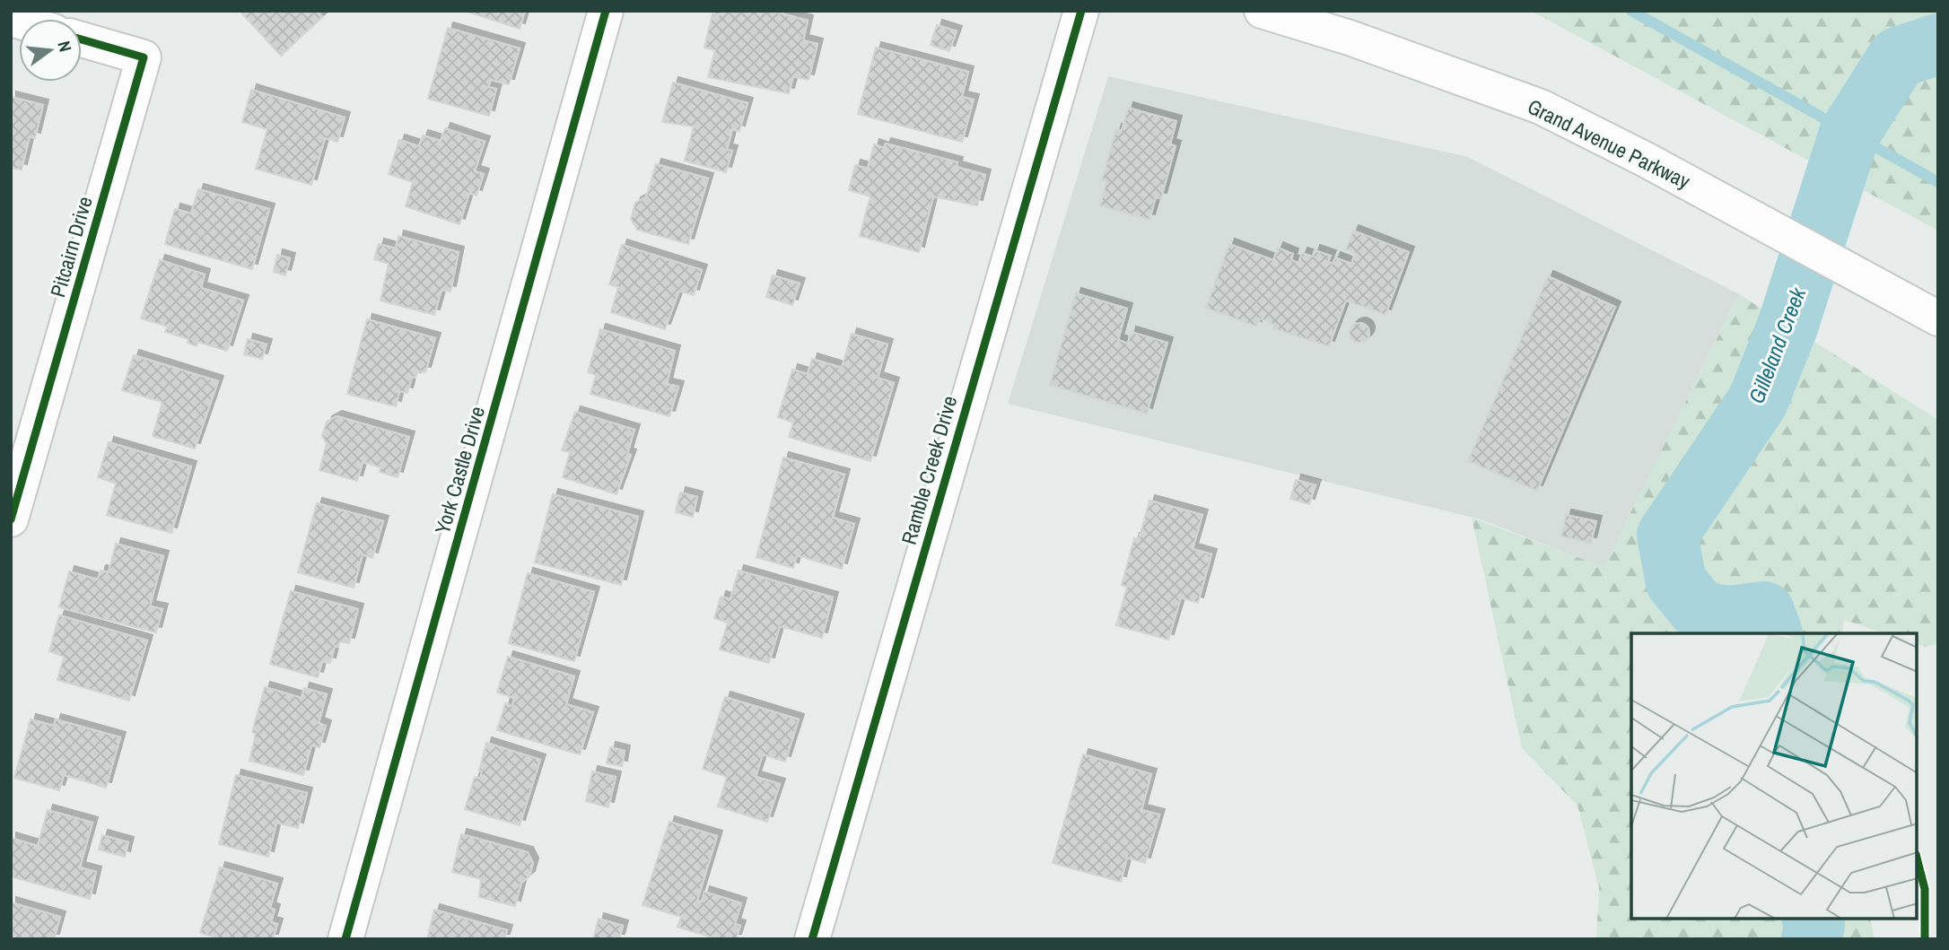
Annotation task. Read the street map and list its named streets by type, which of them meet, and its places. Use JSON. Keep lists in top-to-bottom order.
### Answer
{
  "streets": {
    "street": [
      "Grand Avenue Parkway",
      "Pitcairn Drive",
      "York Castle Drive",
      "Ramble Creek Drive"
    ]
  },
  "water": ["Gilleland Creek"],
  "north": "right"
}
